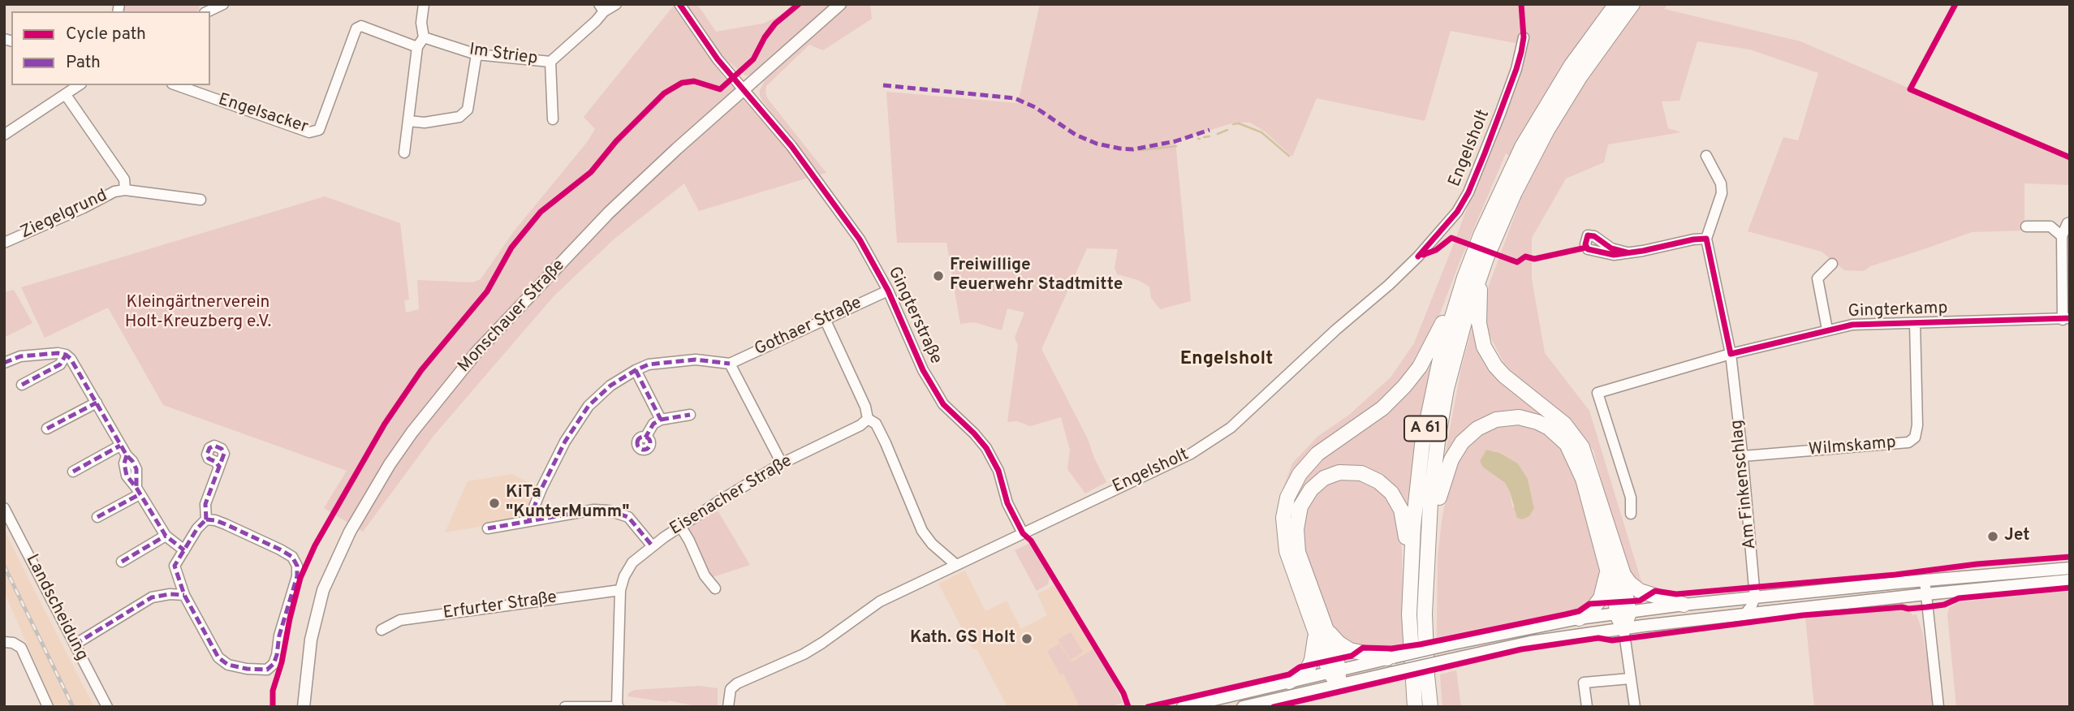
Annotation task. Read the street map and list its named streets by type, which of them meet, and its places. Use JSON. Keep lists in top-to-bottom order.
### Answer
{
  "streets": {
    "highway": ["A 61"],
    "main road": ["Monschauer Straße"],
    "street": [
      "Im Striep",
      "Engelsacker",
      "Engelsholt",
      "Ziegelgrund",
      "Gingterkamp",
      "Gingterstraße",
      "Gothaer Straße",
      "Wilmskamp",
      "Am Finkenschlag",
      "Eisenacher Straße",
      "Erfurter Straße",
      "Landscheidung"
    ]
  },
  "crossings": [
    ["Engelsholt", "Gingterstraße"],
    ["Gingterkamp", "Wilmskamp"],
    ["Gingterkamp", "Am Finkenschlag"],
    ["Gingterstraße", "Monschauer Straße"],
    ["Gingterstraße", "Gothaer Straße"],
    ["Wilmskamp", "Am Finkenschlag"],
    ["Eisenacher Straße", "Erfurter Straße"]
  ],
  "districts": ["Engelsholt"],
  "parks": ["Kleingärtnerverein Holt-Kreuzberg e.V."],
  "places": [
    "Freiwillige Feuerwehr Stadtmitte",
    "KiTa \"KunterMumm\"",
    "Jet",
    "Kath. GS Holt"
  ],
  "legend": ["Cycle path", "Path"]
}
